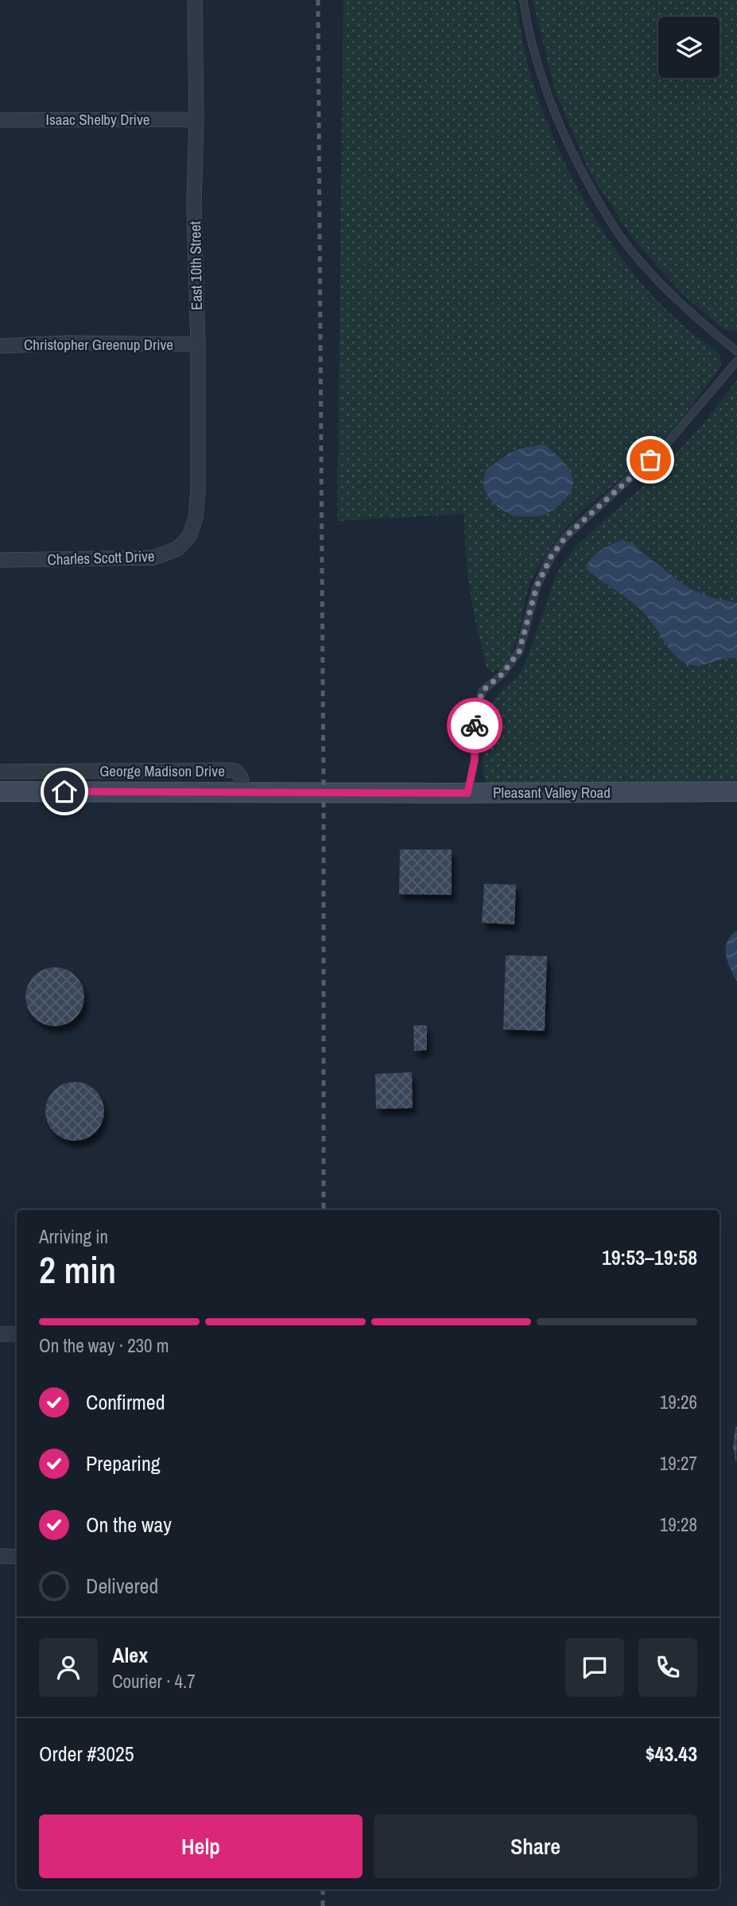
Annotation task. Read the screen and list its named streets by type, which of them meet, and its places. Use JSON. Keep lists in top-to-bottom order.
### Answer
{
  "streets": {
    "street": [
      "Isaac Shelby Drive",
      "East 10th Street",
      "Christopher Greenup Drive",
      "Charles Scott Drive",
      "George Madison Drive",
      "Pleasant Valley Road"
    ]
  },
  "crossings": [
    ["Isaac Shelby Drive", "East 10th Street"],
    ["East 10th Street", "Christopher Greenup Drive"],
    ["East 10th Street", "Charles Scott Drive"],
    ["George Madison Drive", "Pleasant Valley Road"]
  ],
  "page": {
    "heading": ["2 min", "Arriving in", "19:53–19:58"],
    "panel": [
      "Alex",
      "Courier · 4.7",
      "Order #3025",
      "$43.43"
    ],
    "bar": "On the way · 230 m",
    "list": [
      ["Confirmed", "19:26"],
      ["Preparing", "19:27"],
      ["On the way", "19:28"],
      "Delivered"
    ],
    "buttons": ["Help", "Share"]
  }
}
